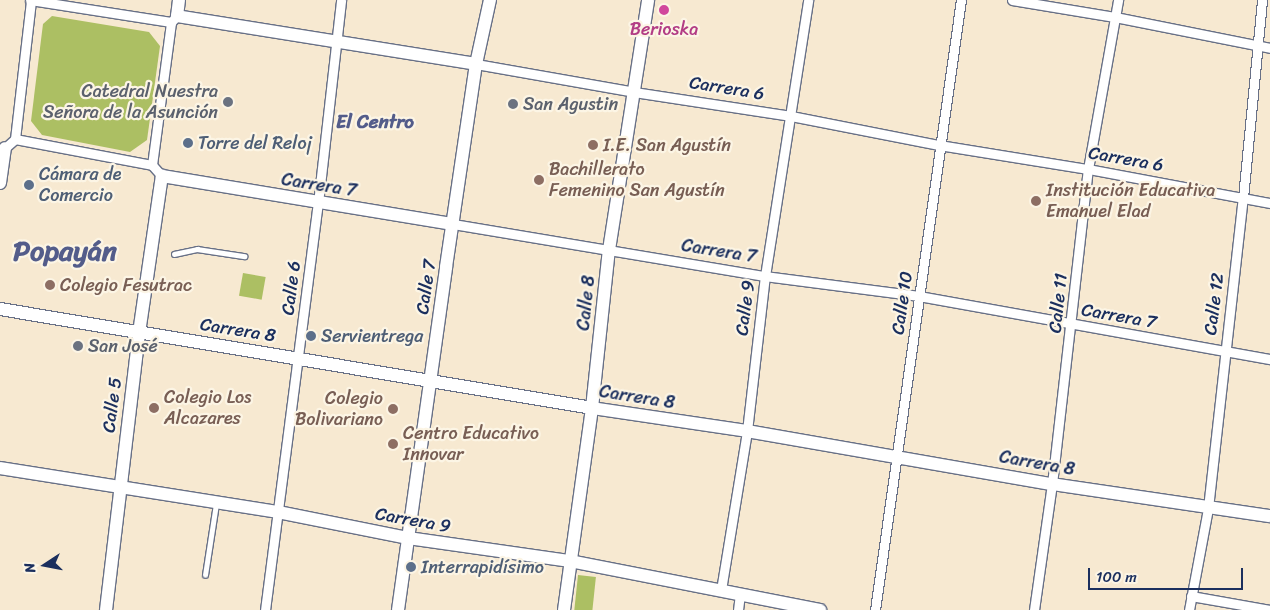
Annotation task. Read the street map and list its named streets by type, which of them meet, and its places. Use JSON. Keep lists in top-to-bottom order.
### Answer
{
  "streets": {
    "main road": [
      "Carrera 6",
      "Carrera 7",
      "Calle 7",
      "Calle 8",
      "Carrera 8",
      "Calle 5",
      "Carrera 9"
    ],
    "street": [
      "Calle 6",
      "Calle 10",
      "Calle 11",
      "Calle 12",
      "Calle 9"
    ]
  },
  "crossings": [
    ["Carrera 6", "Calle 7"],
    ["Carrera 6", "Calle 6"],
    ["Carrera 6", "Calle 8"],
    ["Carrera 6", "Calle 10"],
    ["Carrera 6", "Calle 11"],
    ["Carrera 6", "Calle 12"],
    ["Carrera 6", "Calle 9"],
    ["Carrera 7", "Calle 7"],
    ["Carrera 7", "Calle 6"],
    ["Carrera 7", "Calle 8"],
    ["Carrera 7", "Calle 10"],
    ["Carrera 7", "Calle 11"],
    ["Carrera 7", "Calle 12"],
    ["Carrera 7", "Calle 9"],
    ["Carrera 7", "Calle 5"],
    ["Calle 7", "Carrera 8"],
    ["Calle 7", "Carrera 9"],
    ["Calle 6", "Carrera 8"],
    ["Calle 6", "Carrera 9"],
    ["Calle 8", "Carrera 8"],
    ["Calle 8", "Carrera 9"],
    ["Calle 10", "Carrera 8"],
    ["Calle 11", "Carrera 8"],
    ["Calle 12", "Carrera 8"],
    ["Calle 9", "Carrera 8"],
    ["Calle 9", "Carrera 9"],
    ["Carrera 8", "Calle 5"],
    ["Calle 5", "Carrera 9"]
  ],
  "districts": ["El Centro", "Popayán"],
  "places": [
    "Berioska",
    "Catedral Nuestra Señora de la Asunción",
    "San Agustin",
    "Torre del Reloj",
    "I.E. San Agustín",
    "Bachillerato Femenino San Agustín",
    "Cámara de Comercio",
    "Institución Educativa Emanuel Elad",
    "Colegio Fesutrac",
    "Servientrega",
    "San José",
    "Colegio Los Alcazares",
    "Colegio Bolivariano",
    "Centro Educativo Innovar",
    "Interrapidísimo"
  ],
  "scale_bar": "100 m",
  "north": "left"
}
